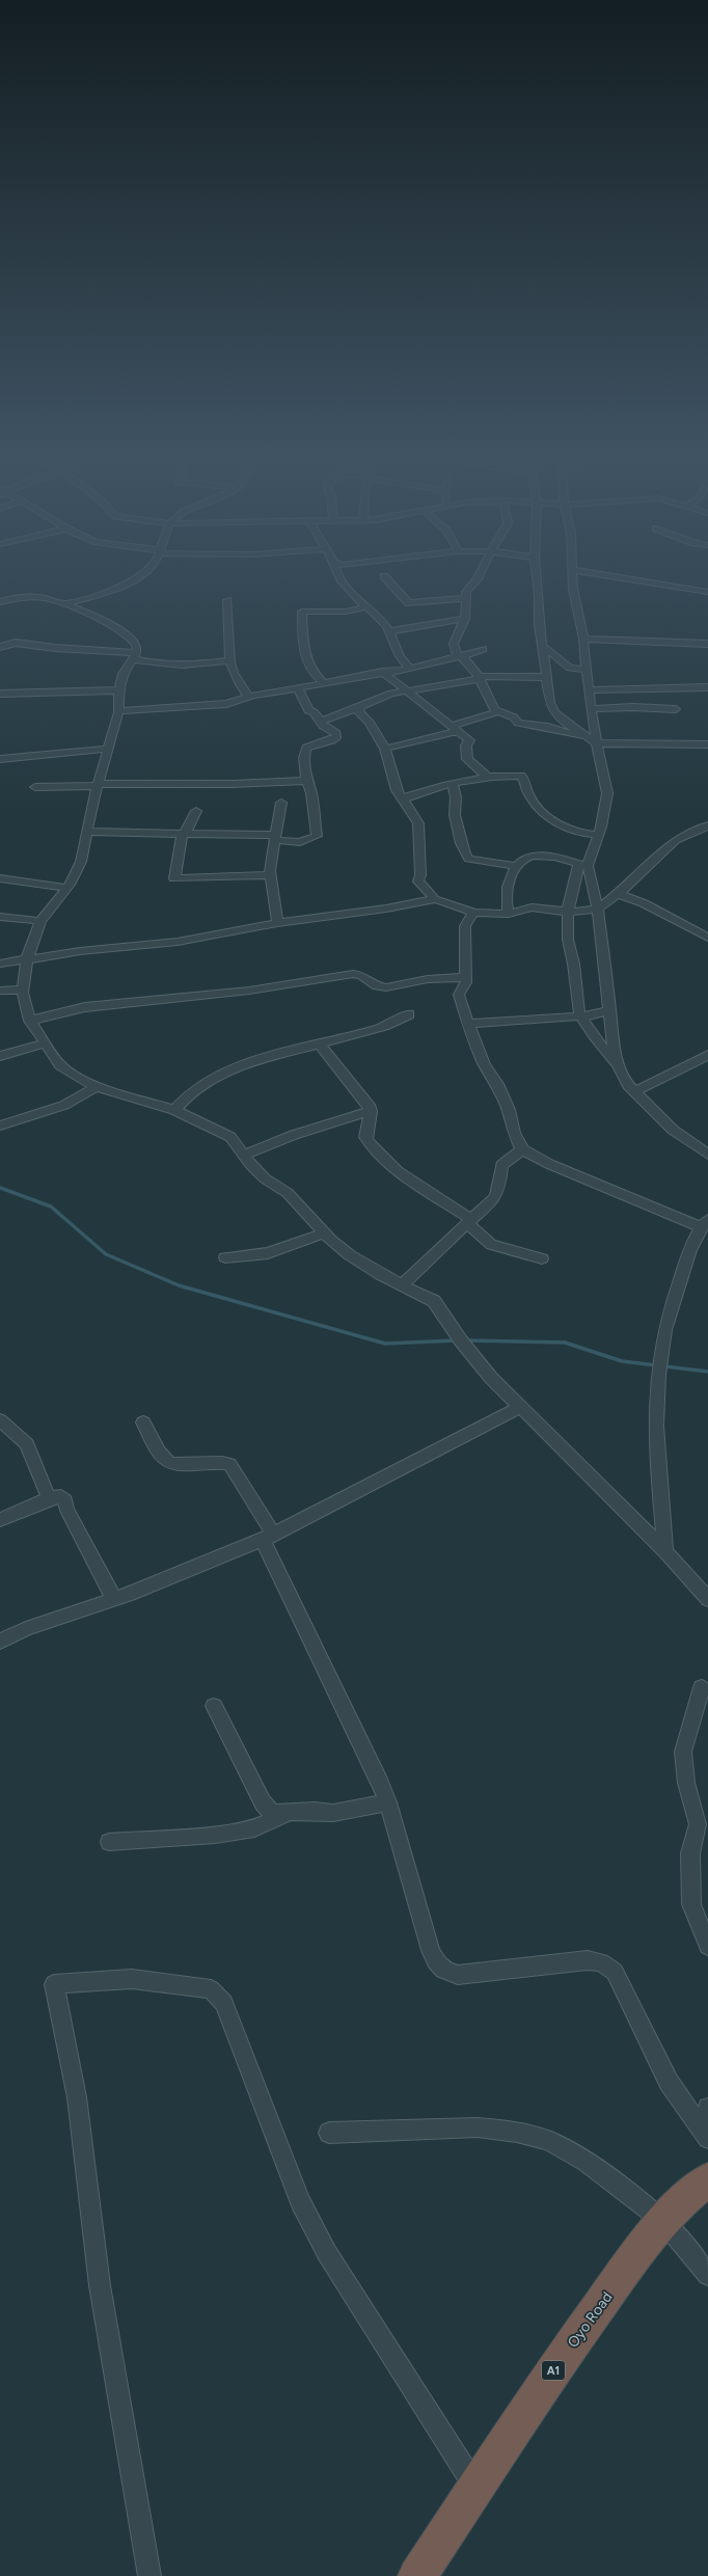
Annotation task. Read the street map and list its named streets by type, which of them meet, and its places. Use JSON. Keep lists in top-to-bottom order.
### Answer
{
  "streets": {
    "highway": ["Oyo Road", "A1"]
  }
}
